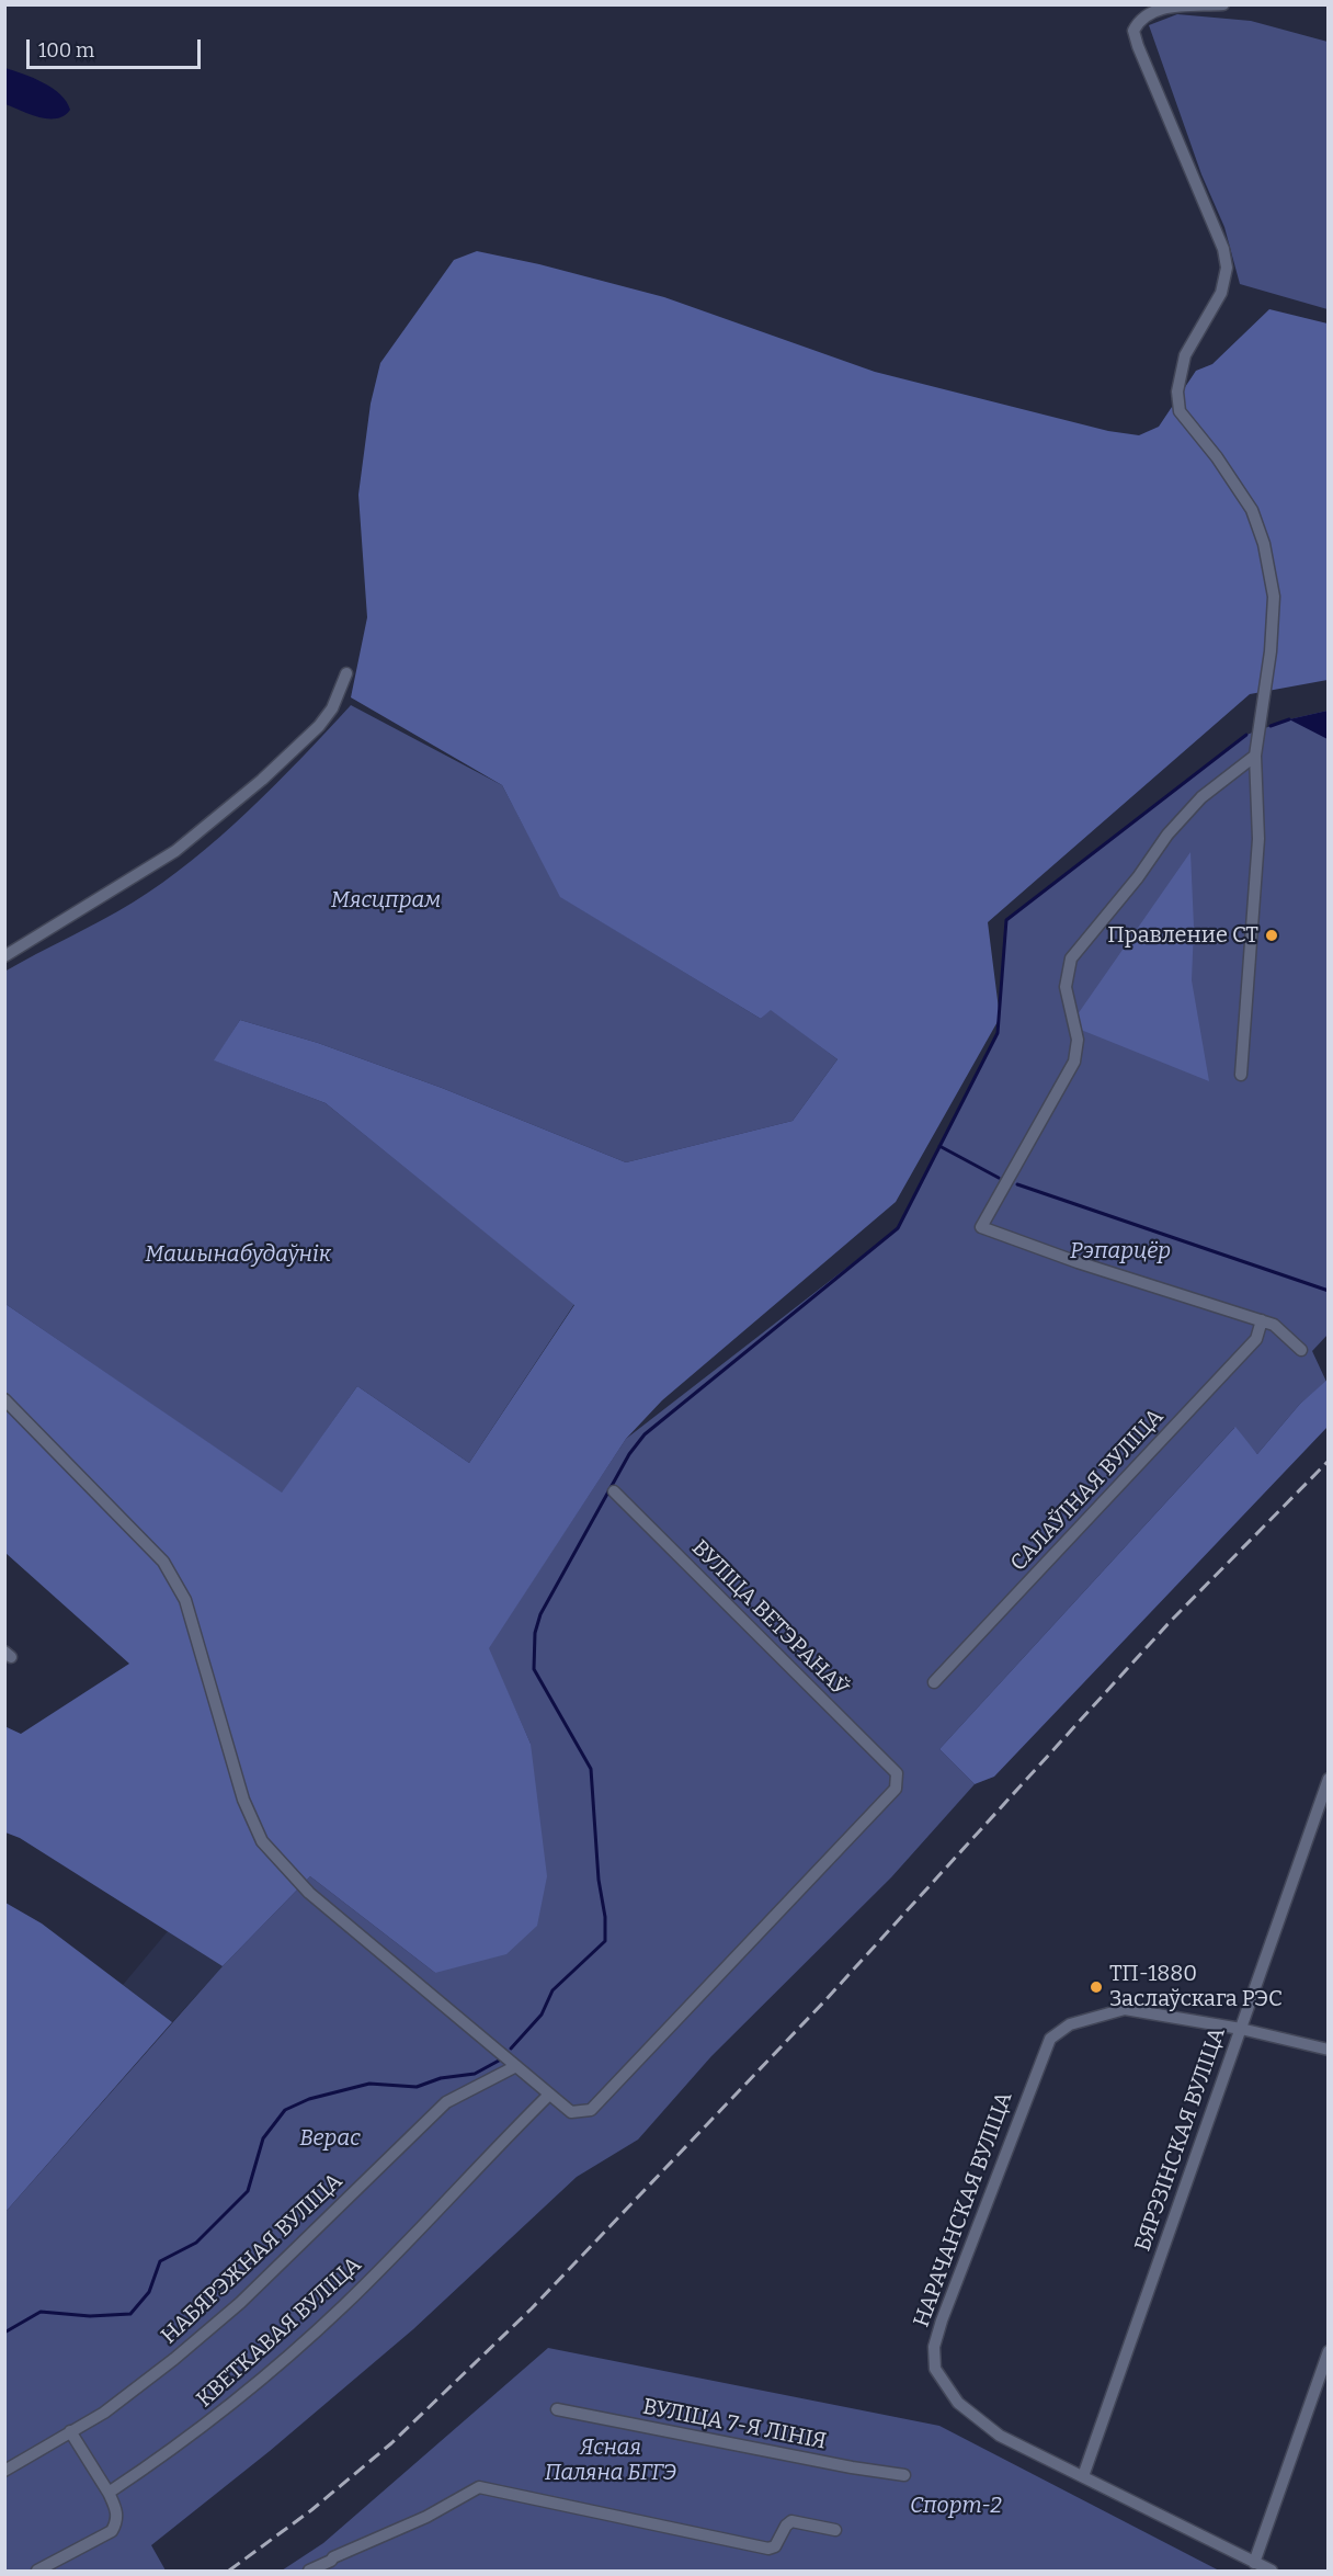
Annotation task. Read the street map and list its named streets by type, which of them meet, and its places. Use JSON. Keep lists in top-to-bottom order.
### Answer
{
  "streets": {
    "street": [
      "САЛАЎІНАЯ ВУЛІЦА",
      "ВУЛІЦА ВЕТЭРАНАЎ",
      "БЯРЭЗІНСКАЯ ВУЛІЦА",
      "НАРАЧАНСКАЯ ВУЛІЦА",
      "НАБЯРЭЖНАЯ ВУЛІЦА",
      "КВЕТКАВАЯ ВУЛІЦА",
      "ВУЛІЦА 7-Я ЛІНІЯ"
    ]
  },
  "crossings": [
    ["ВУЛІЦА ВЕТЭРАНАЎ", "КВЕТКАВАЯ ВУЛІЦА"],
    ["БЯРЭЗІНСКАЯ ВУЛІЦА", "НАРАЧАНСКАЯ ВУЛІЦА"]
  ],
  "parks": [
    "Мясцпрам",
    "Рэпарцёр",
    "Машынабудаўнік",
    "Верас",
    "Ясная Паляна БГГЭ",
    "Спорт-2"
  ],
  "places": ["Правление СТ", "ТП-1880 Заслаўскага РЭС"],
  "scale_bar": "100 m"
}
